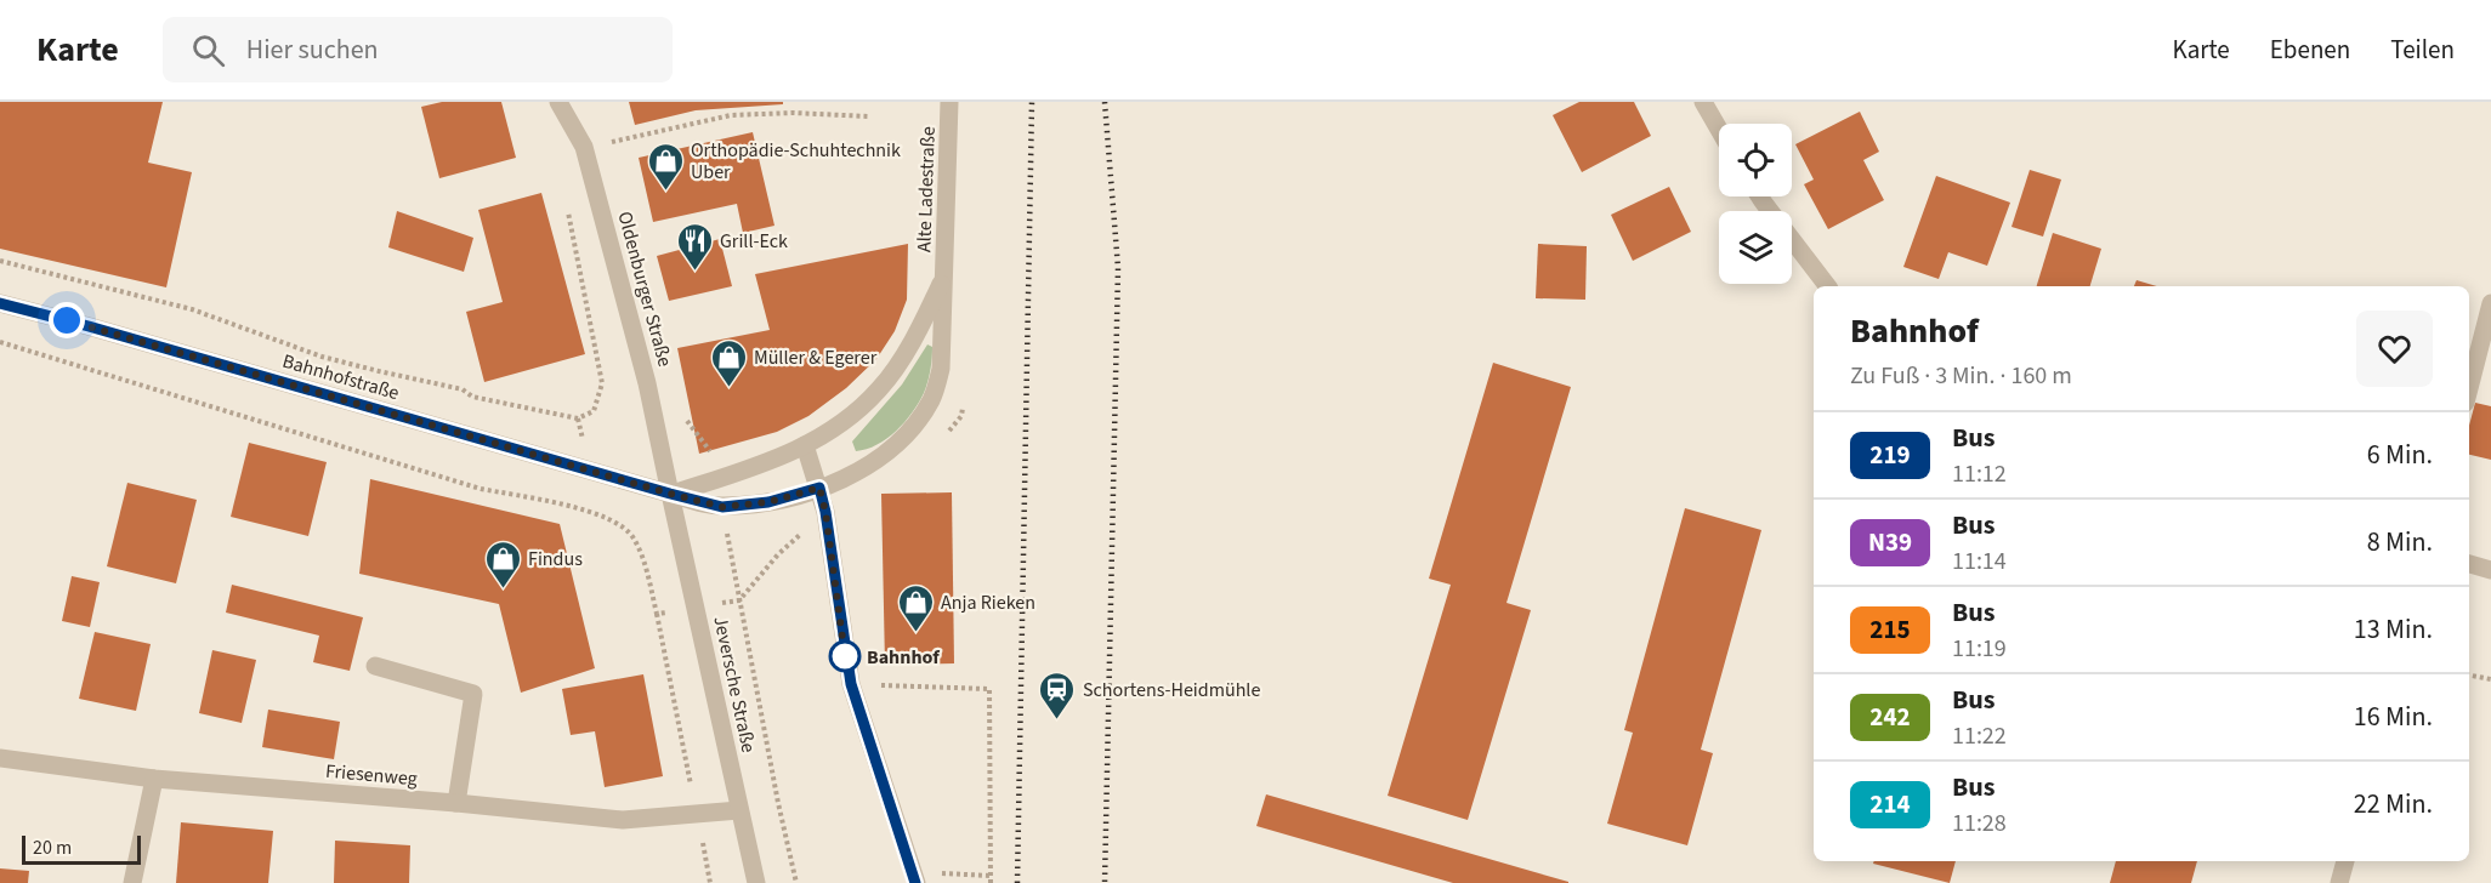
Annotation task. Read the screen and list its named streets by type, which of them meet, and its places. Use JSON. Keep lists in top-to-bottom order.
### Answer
{
  "streets": {
    "street": [
      "Alte Ladestraße",
      "Oldenburger Straße",
      "Bahnhofstraße",
      "Jeversche Straße",
      "Friesenweg"
    ]
  },
  "crossings": [
    ["Alte Ladestraße", "Oldenburger Straße"],
    ["Alte Ladestraße", "Bahnhofstraße"],
    ["Alte Ladestraße", "Jeversche Straße"],
    ["Oldenburger Straße", "Bahnhofstraße"],
    ["Oldenburger Straße", "Jeversche Straße"],
    ["Bahnhofstraße", "Jeversche Straße"],
    ["Jeversche Straße", "Friesenweg"]
  ],
  "places": {
    "shop": [
      "Orthopädie-Schuhtechnik Uber",
      "Müller & Egerer",
      "Findus",
      "Anja Rieken"
    ],
    "restaurant": ["Grill-Eck"],
    "other": ["Bahnhof"],
    "station": ["Schortens-Heidmühle"]
  },
  "lines": ["bus line 219"],
  "scale_bar": "20 m",
  "page": {
    "header": "Karte",
    "search": "Hier suchen",
    "nav": ["Karte", "Ebenen", "Teilen"],
    "heading": ["Bahnhof", "Zu Fuß · 3 Min. · 160 m"],
    "list": [
      {
        "mark": "219",
        "name": "Bus",
        "note": "11:12",
        "value": "6 Min."
      },
      {
        "mark": "N39",
        "name": "Bus",
        "note": "11:14",
        "value": "8 Min."
      },
      {
        "mark": "215",
        "name": "Bus",
        "note": "11:19",
        "value": "13 Min."
      },
      {
        "mark": "242",
        "name": "Bus",
        "note": "11:22",
        "value": "16 Min."
      },
      {
        "mark": "214",
        "name": "Bus",
        "note": "11:28",
        "value": "22 Min."
      }
    ],
    "scale": "20 m"
  }
}
